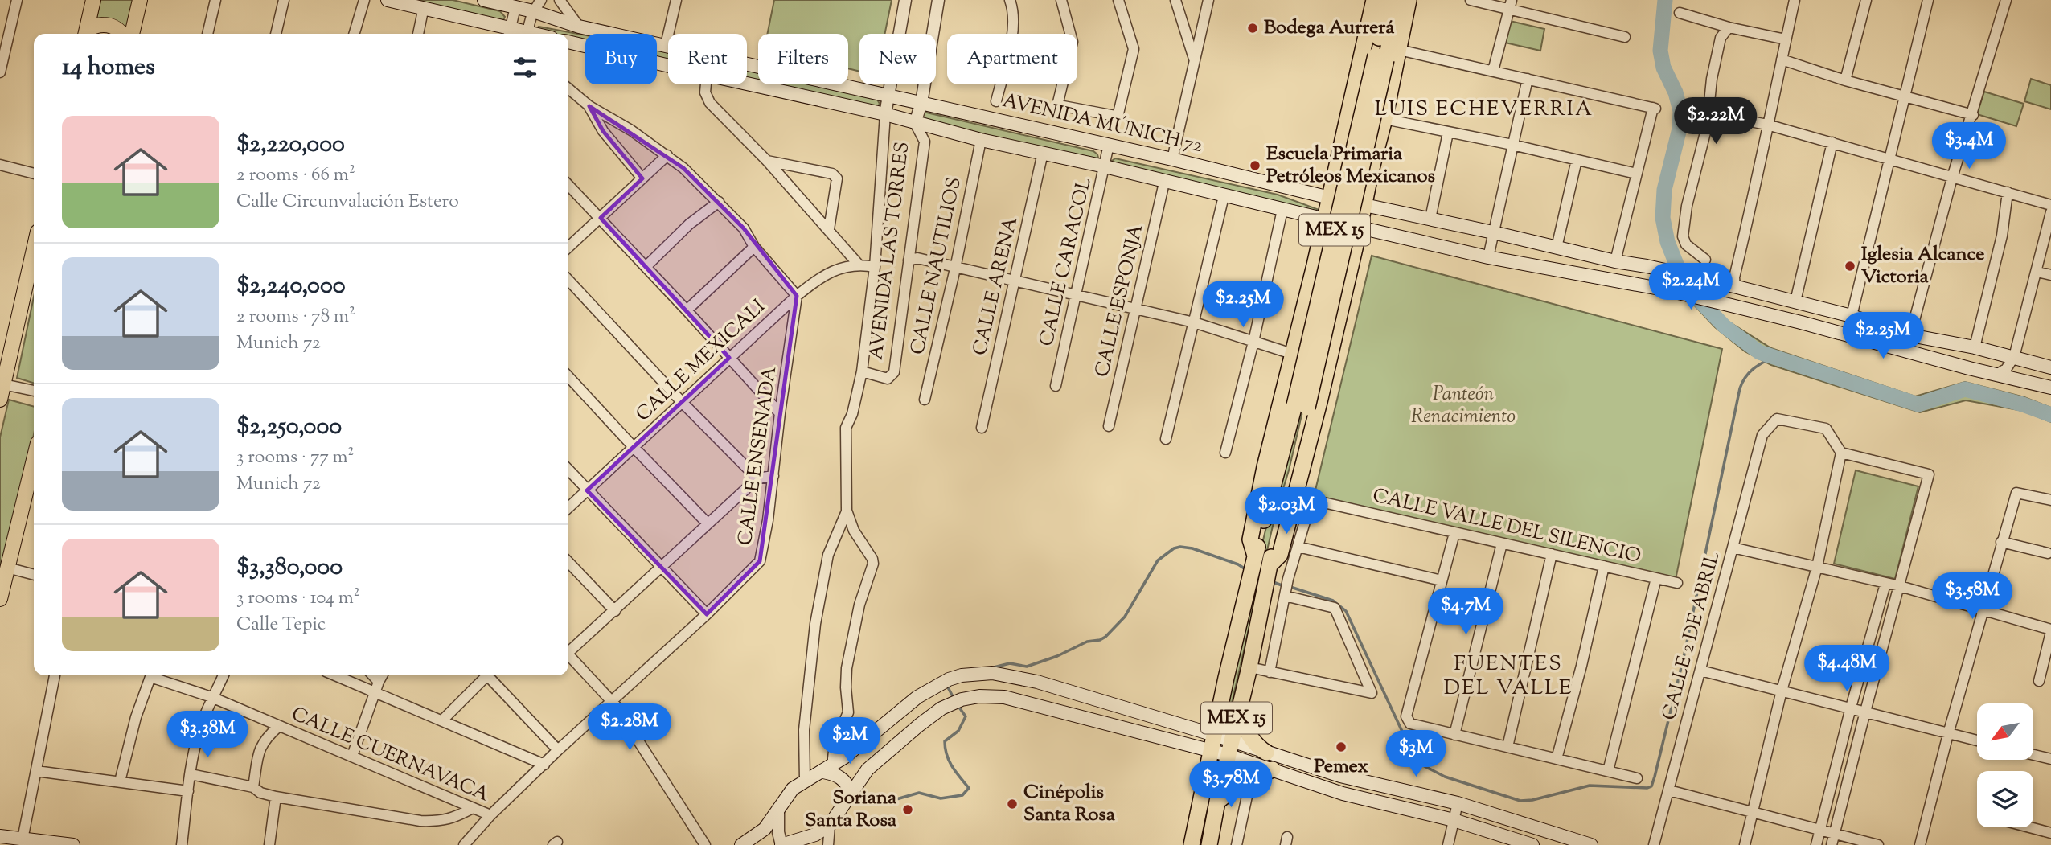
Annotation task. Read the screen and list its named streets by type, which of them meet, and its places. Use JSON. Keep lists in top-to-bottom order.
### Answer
{
  "streets": {
    "highway": ["AVENIDA MÚNICH 72", "MEX 15"],
    "street": [
      "AVENIDA LAS TORRES",
      "CALLE CARACOL",
      "CALLE NAUTILIOS",
      "CALLE ARENA",
      "CALLE ESPONJA",
      "CALLE MEXICALI",
      "CALLE ENSENADA",
      "CALLE VALLE DEL SILENCIO",
      "CALLE 2 DE ABRIL",
      "CALLE CUERNAVACA"
    ]
  },
  "crossings": [
    ["AVENIDA MÚNICH 72", "AVENIDA LAS TORRES"],
    ["AVENIDA MÚNICH 72", "CALLE CARACOL"],
    ["CALLE MEXICALI", "CALLE ENSENADA"],
    ["CALLE ENSENADA", "CALLE CUERNAVACA"]
  ],
  "districts": ["LUIS ECHEVERRIA", "FUENTES DEL VALLE"],
  "parks": ["Panteón Renacimiento"],
  "places": [
    "Bodega Aurrerá",
    "Escuela Primaria Petróleos Mexicanos",
    "Iglesia Alcance Victoria",
    "Pemex",
    "Cinépolis Santa Rosa",
    "Soriana Santa Rosa"
  ],
  "north": "bottom left",
  "page": {
    "chip": [
      "Buy",
      "Rent",
      "Filters",
      "New",
      "Apartment"
    ],
    "heading": "14 homes",
    "price": [
      "$2.22M",
      "$3.4M",
      "$2.24M",
      "$2.25M",
      "$2.25M",
      "$2.03M",
      "$3.58M",
      "$4.7M",
      "$4.48M",
      "$2.28M",
      "$3.38M",
      "$2M",
      "$3M",
      "$3.78M"
    ],
    "list": [
      {
        "name": "$2,220,000",
        "note": "2 rooms · 66 m² · Calle Circunvalación Estero"
      },
      {
        "name": "$2,240,000",
        "note": "2 rooms · 78 m² · Munich 72"
      },
      {
        "name": "$2,250,000",
        "note": "3 rooms · 77 m² · Munich 72"
      },
      {
        "name": "$3,380,000",
        "note": "3 rooms · 104 m² · Calle Tepic"
      }
    ]
  }
}
